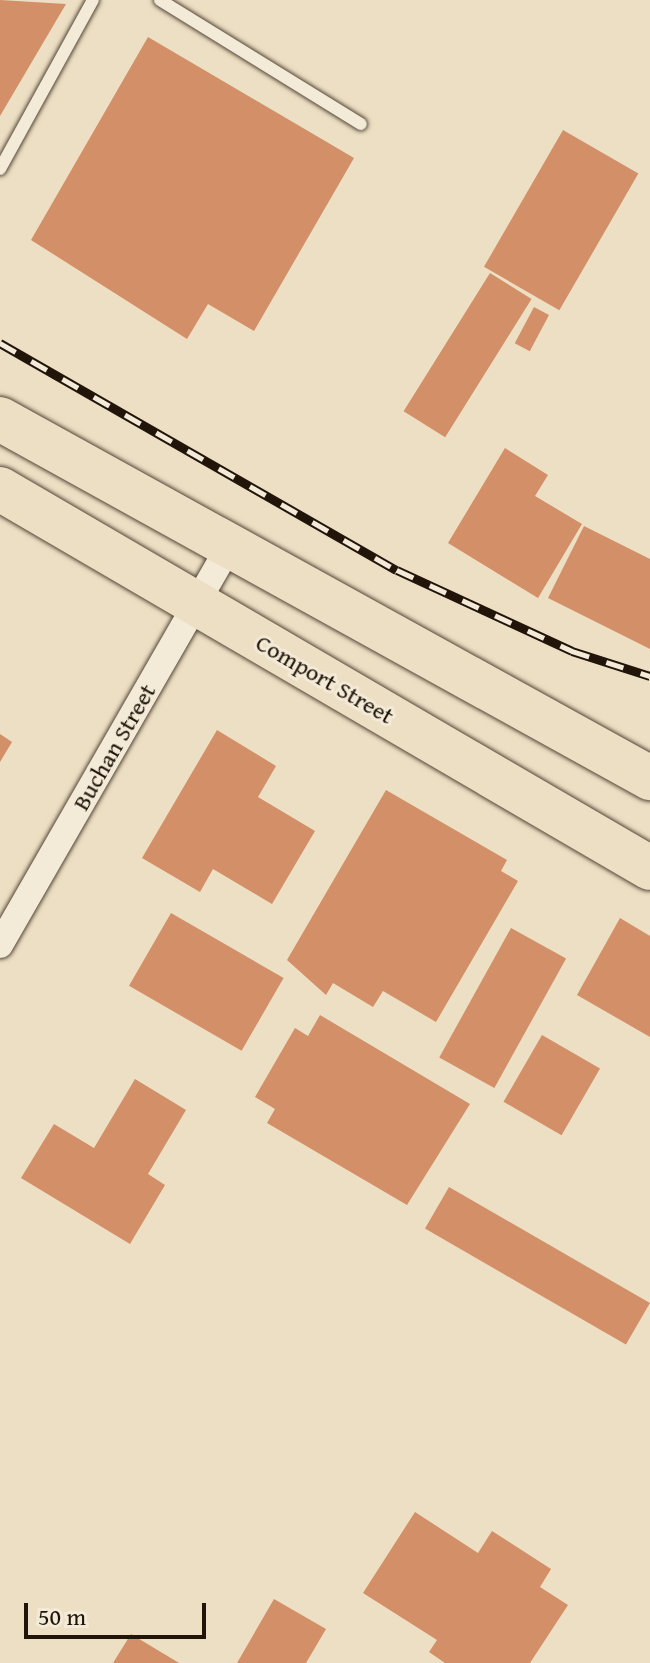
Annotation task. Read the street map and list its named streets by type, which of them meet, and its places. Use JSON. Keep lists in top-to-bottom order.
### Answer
{
  "streets": {
    "highway": ["Comport Street"],
    "street": ["Buchan Street"]
  },
  "crossings": [
    ["Comport Street", "Buchan Street"]
  ],
  "scale_bar": "50 m"
}
